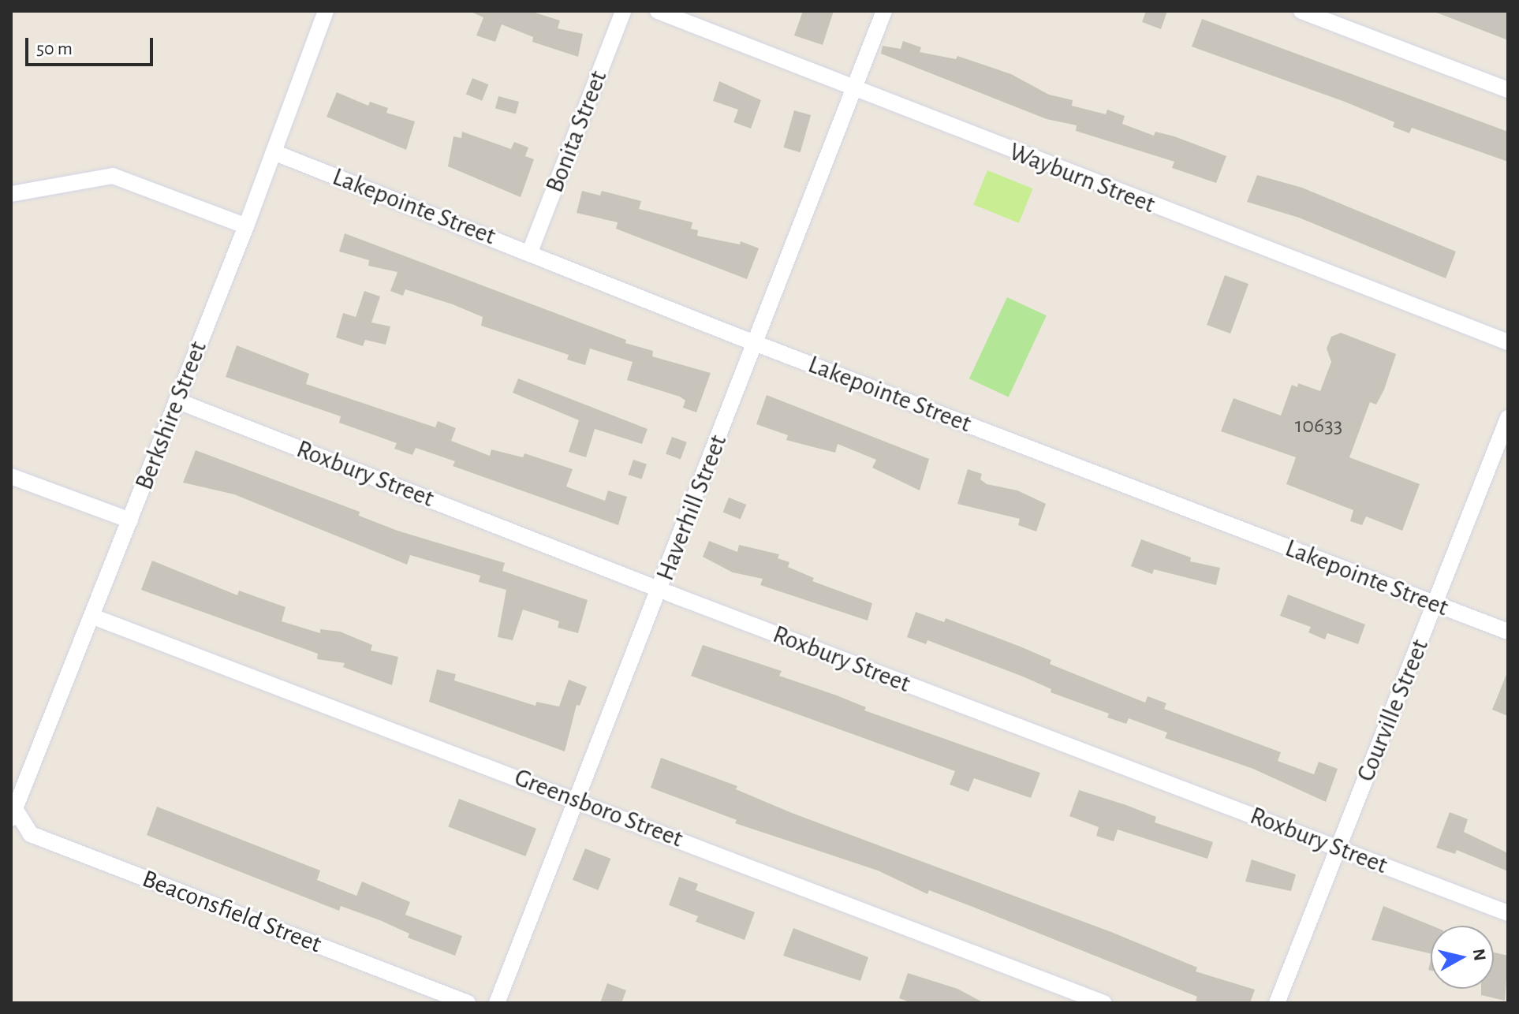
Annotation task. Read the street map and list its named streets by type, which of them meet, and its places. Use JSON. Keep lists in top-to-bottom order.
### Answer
{
  "streets": {
    "street": [
      "Bonita Street",
      "Wayburn Street",
      "Lakepointe Street",
      "Berkshire Street",
      "Roxbury Street",
      "Haverhill Street",
      "Courville Street",
      "Greensboro Street",
      "Beaconsfield Street"
    ]
  },
  "crossings": [
    ["Bonita Street", "Lakepointe Street"],
    ["Wayburn Street", "Haverhill Street"],
    ["Lakepointe Street", "Berkshire Street"],
    ["Lakepointe Street", "Haverhill Street"],
    ["Lakepointe Street", "Courville Street"],
    ["Berkshire Street", "Roxbury Street"],
    ["Berkshire Street", "Greensboro Street"],
    ["Berkshire Street", "Beaconsfield Street"],
    ["Roxbury Street", "Haverhill Street"],
    ["Roxbury Street", "Courville Street"],
    ["Haverhill Street", "Greensboro Street"]
  ],
  "house_numbers": ["10633"],
  "scale_bar": "50 m",
  "north": "right"
}
